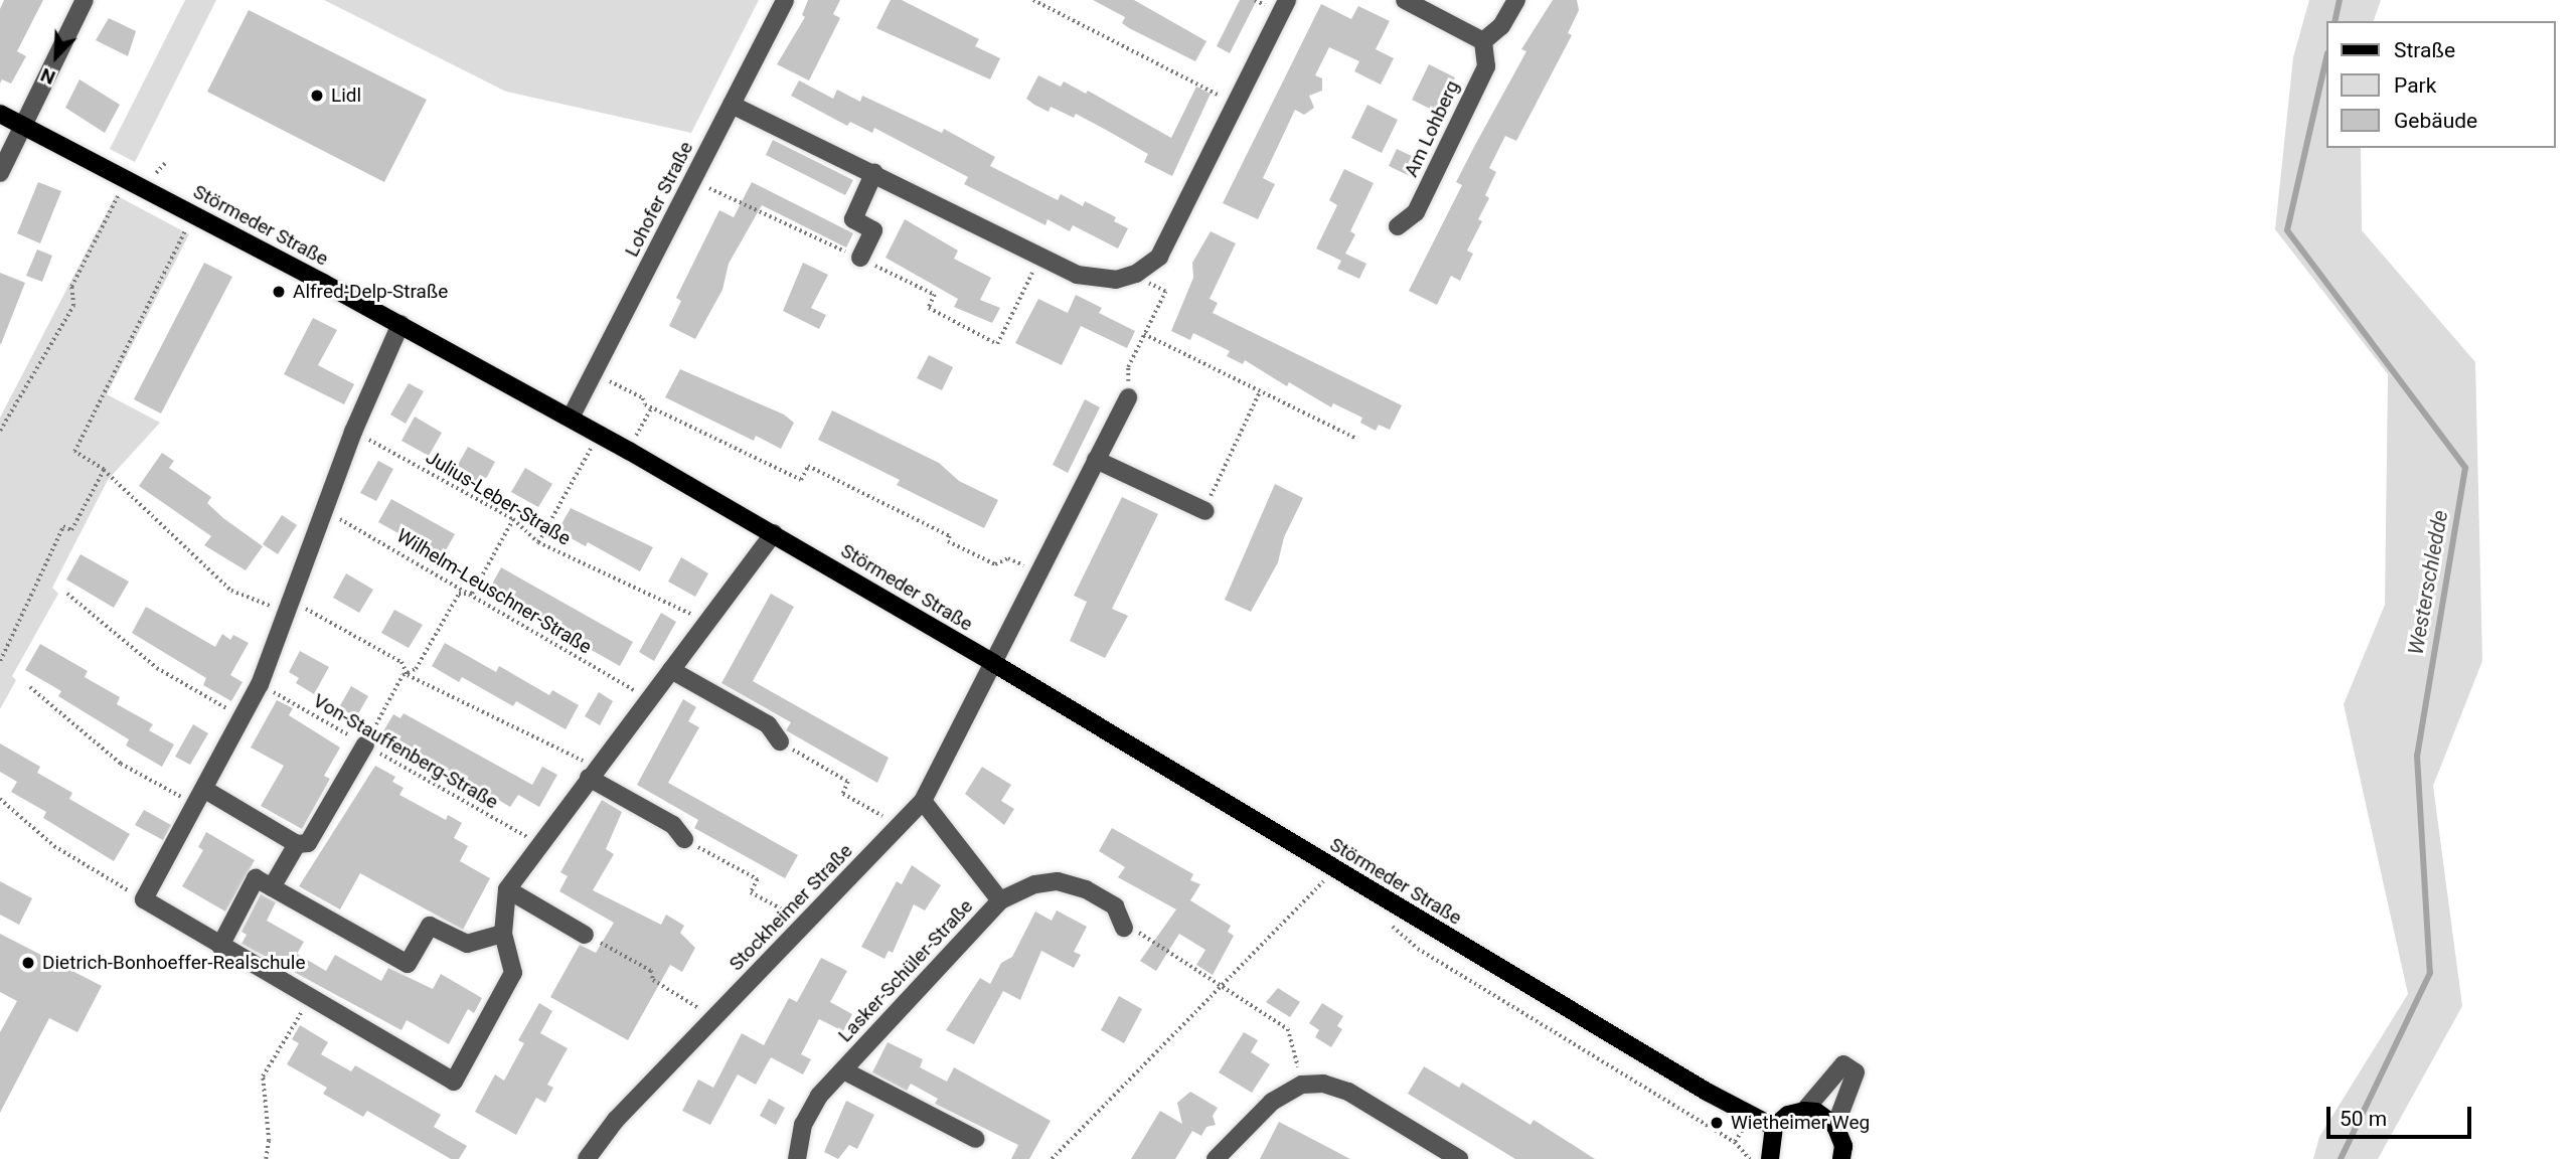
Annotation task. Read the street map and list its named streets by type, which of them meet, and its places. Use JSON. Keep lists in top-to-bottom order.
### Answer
{
  "streets": {
    "main road": ["Störmeder Straße"],
    "street": [
      "Am Lohberg",
      "Lohofer Straße",
      "Stockheimer Straße",
      "Lasker-Schüler-Straße"
    ],
    "path": ["Julius-Leber-Straße", "Wilhelm-Leuschner-Straße", "Von-Stauffenberg-Straße"]
  },
  "crossings": [
    ["Lohofer Straße", "Störmeder Straße"],
    ["Störmeder Straße", "Stockheimer Straße"],
    ["Stockheimer Straße", "Lasker-Schüler-Straße"]
  ],
  "water": ["Westerschledde"],
  "places": [
    "Lidl",
    "Alfred-Delp-Straße",
    "Dietrich-Bonhoeffer-Realschule",
    "Wietheimer Weg"
  ],
  "legend": ["Straße", "Park", "Gebäude"],
  "scale_bar": "50 m",
  "north": "bottom left"
}
